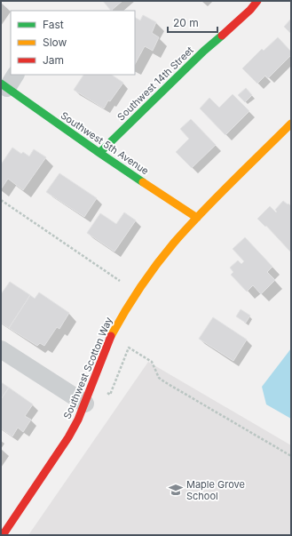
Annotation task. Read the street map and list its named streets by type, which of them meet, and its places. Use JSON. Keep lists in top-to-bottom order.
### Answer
{
  "streets": {
    "street": ["Southwest 14th Street", "Southwest 5th Avenue", "Southwest Scotton Way"]
  },
  "crossings": [
    ["Southwest 14th Street", "Southwest 5th Avenue"],
    ["Southwest 5th Avenue", "Southwest Scotton Way"]
  ],
  "places": {
    "school or university": ["Maple Grove School"]
  },
  "legend": ["Fast", "Slow", "Jam"],
  "scale_bar": "20 m"
}
